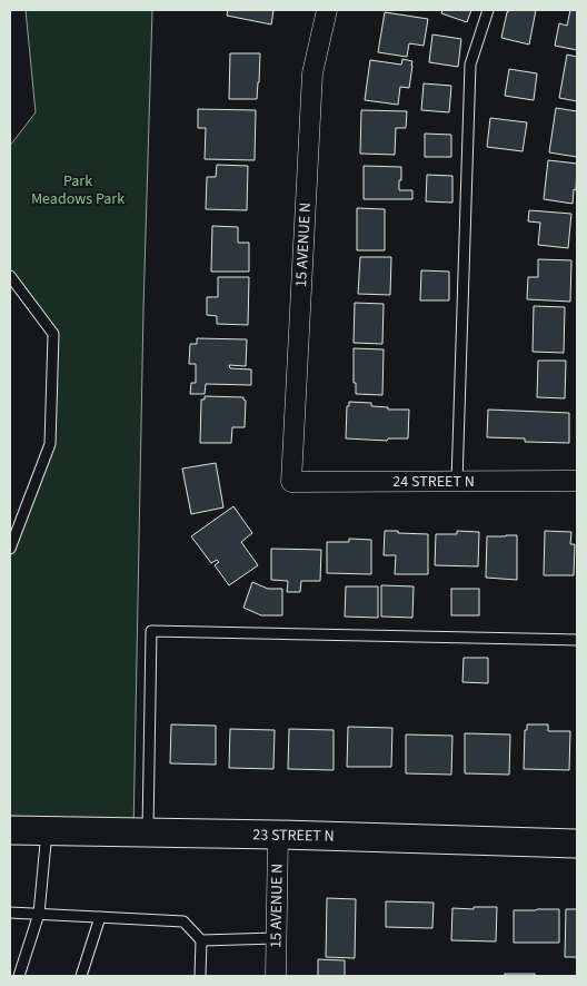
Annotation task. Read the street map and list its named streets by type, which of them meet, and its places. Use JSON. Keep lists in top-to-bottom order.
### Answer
{
  "streets": {
    "street": ["15 AVENUE N", "24 STREET N", "23 STREET N"]
  },
  "crossings": [
    ["15 AVENUE N", "24 STREET N"],
    ["15 AVENUE N", "23 STREET N"]
  ],
  "parks": ["Park Meadows Park"]
}
